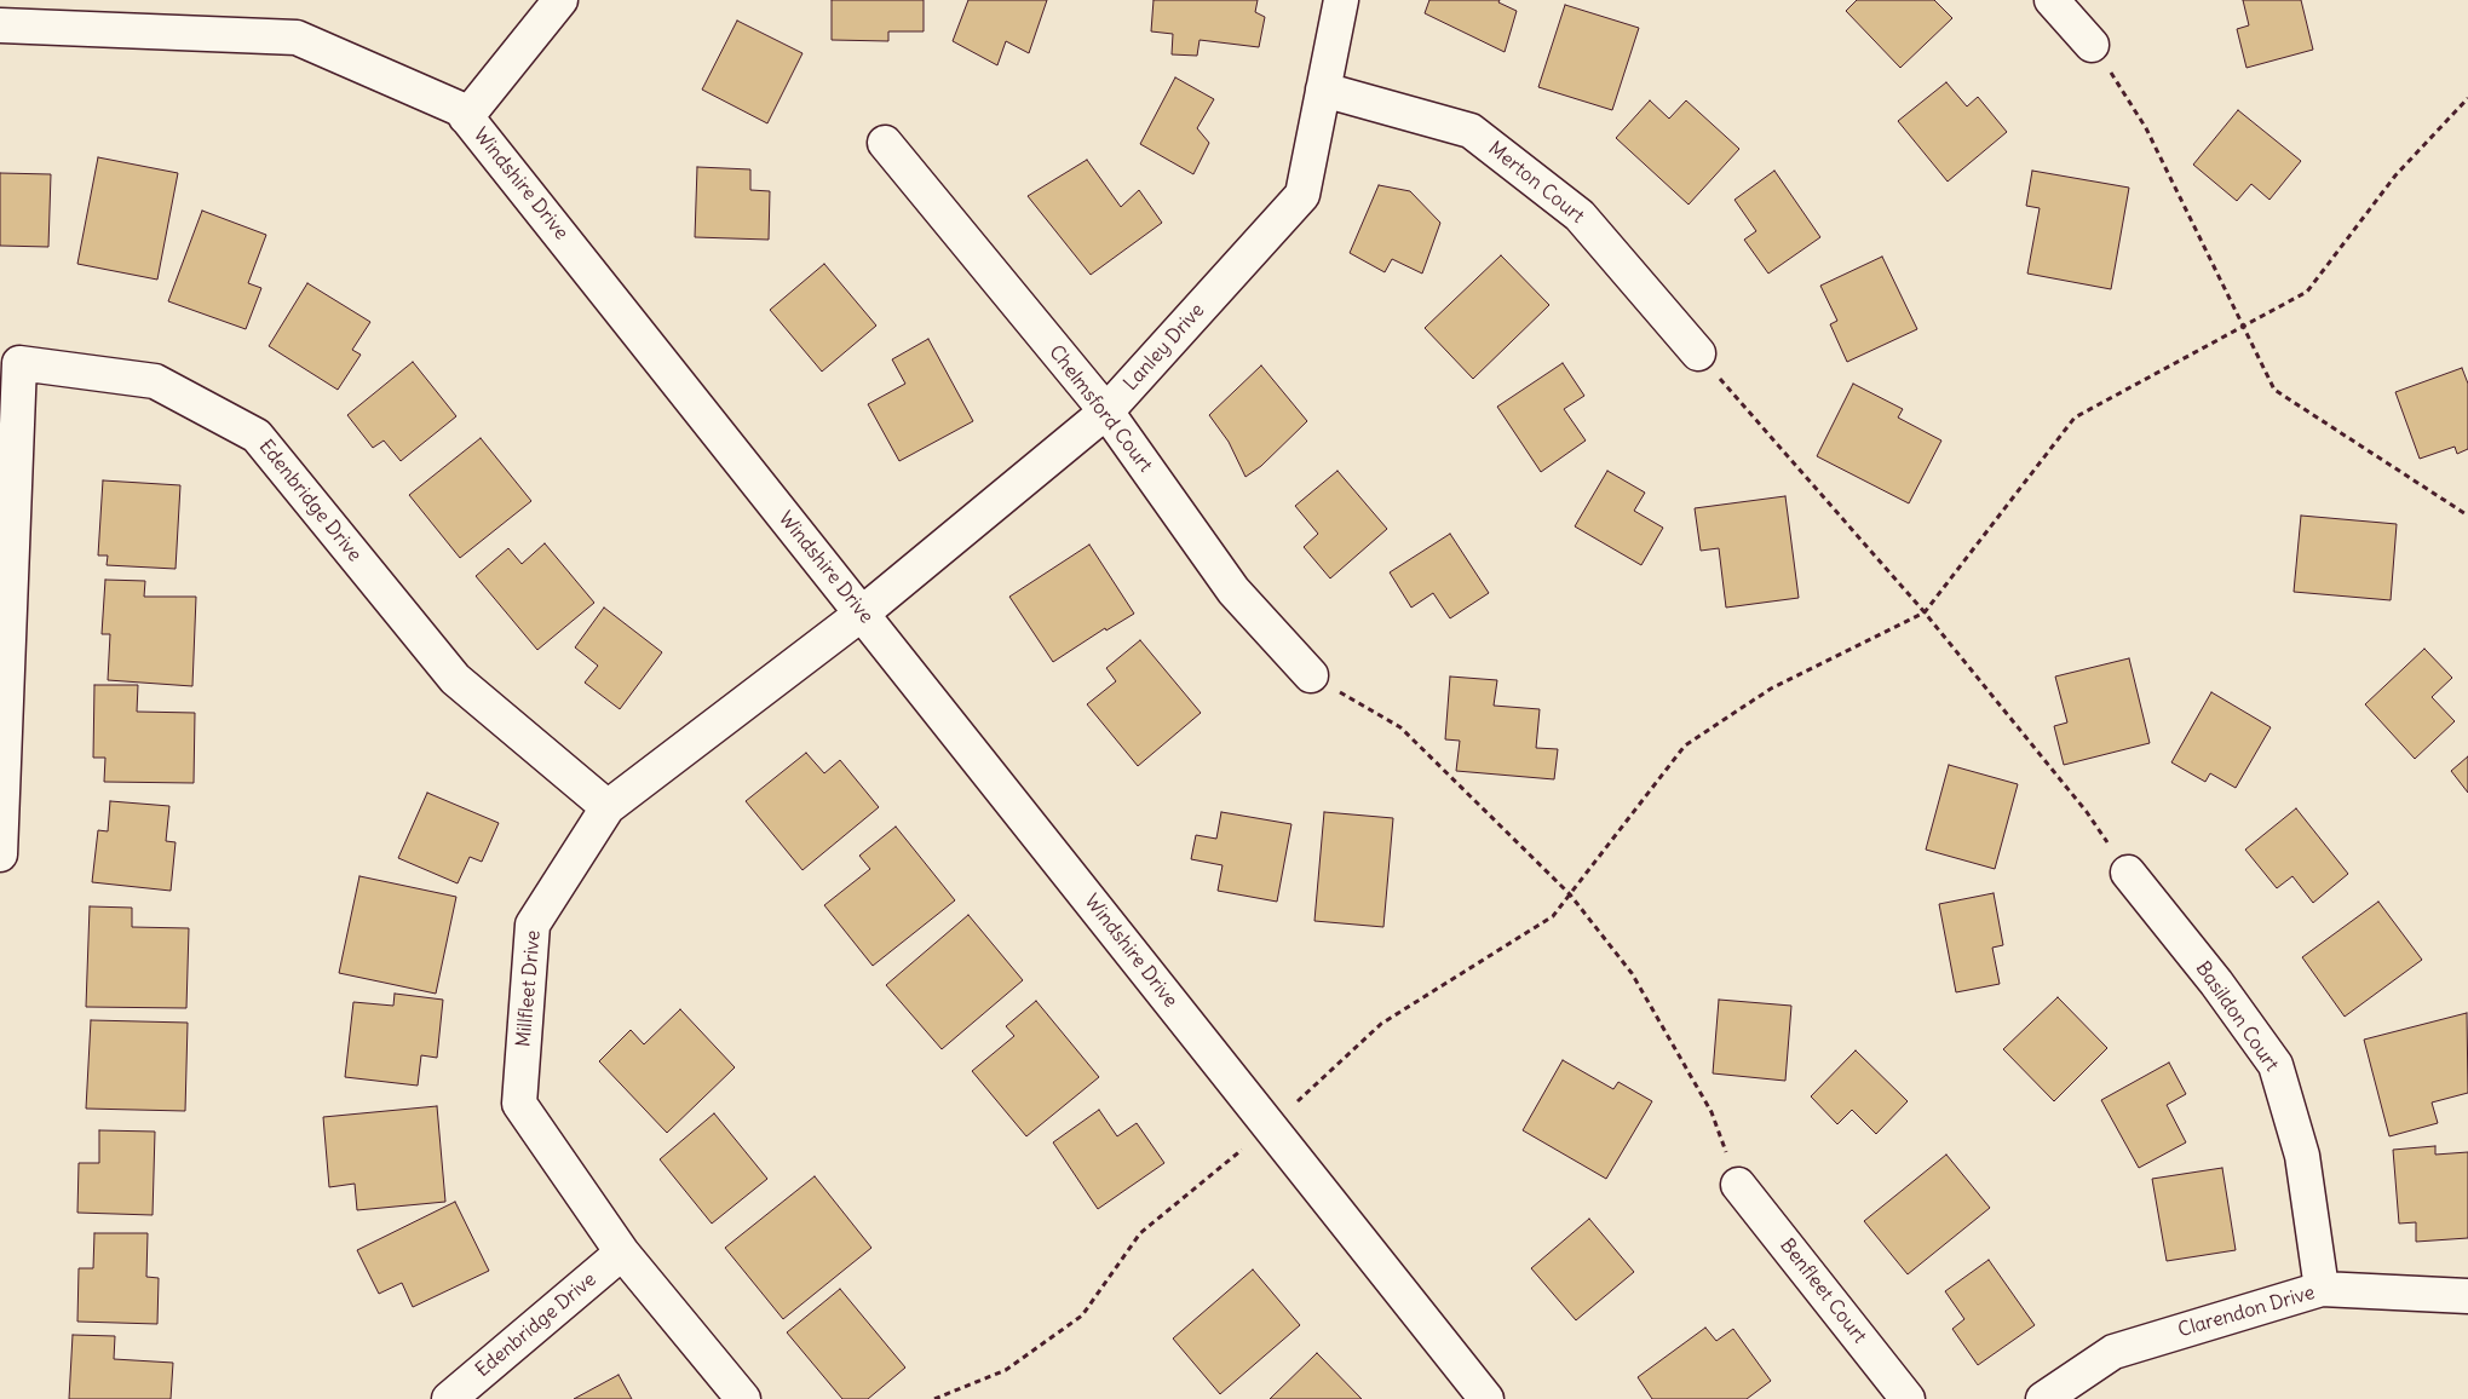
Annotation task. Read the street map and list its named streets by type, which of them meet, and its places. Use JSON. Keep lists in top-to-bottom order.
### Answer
{
  "streets": {
    "street": [
      "Merton Court",
      "Windshire Drive",
      "Lanley Drive",
      "Chelmsford Court",
      "Edenbridge Drive",
      "Millfleet Drive",
      "Basildon Court",
      "Benfleet Court",
      "Clarendon Drive"
    ]
  },
  "crossings": [
    ["Merton Court", "Lanley Drive"],
    ["Windshire Drive", "Lanley Drive"],
    ["Windshire Drive", "Millfleet Drive"],
    ["Lanley Drive", "Chelmsford Court"],
    ["Lanley Drive", "Millfleet Drive"],
    ["Edenbridge Drive", "Millfleet Drive"],
    ["Basildon Court", "Clarendon Drive"]
  ]
}
